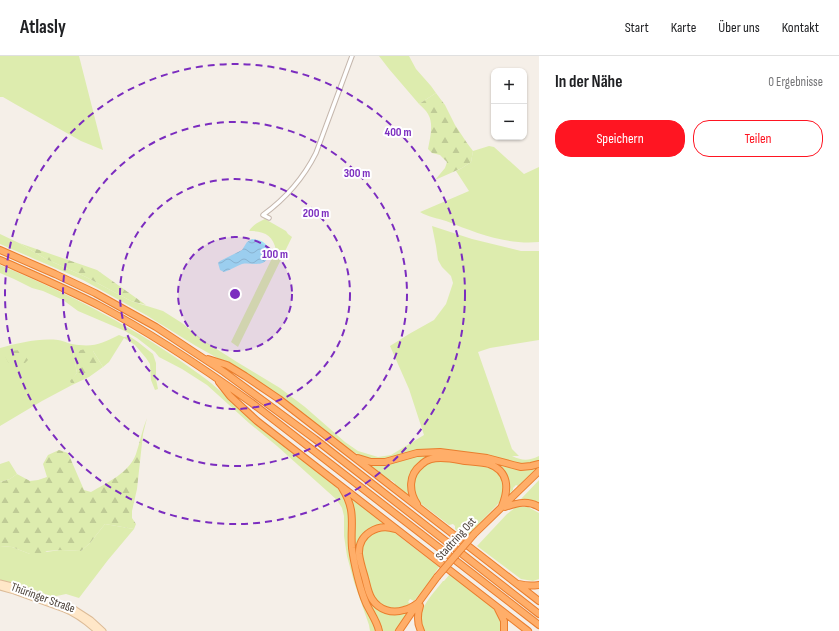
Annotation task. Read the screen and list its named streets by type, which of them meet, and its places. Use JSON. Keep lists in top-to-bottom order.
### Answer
{
  "streets": {
    "highway": ["Stadtring Ost"],
    "main road": ["Thüringer Straße"]
  },
  "page": {
    "header": "Atlasly",
    "nav": [
      "Start",
      "Karte",
      "Über uns",
      "Kontakt"
    ],
    "heading": ["In der Nähe", "0 Ergebnisse"],
    "map_buttons": ["+", "−"],
    "buttons": ["Speichern", "Teilen"]
  },
  "rings": [
    "400 m",
    "300 m",
    "200 m",
    "100 m"
  ]
}
